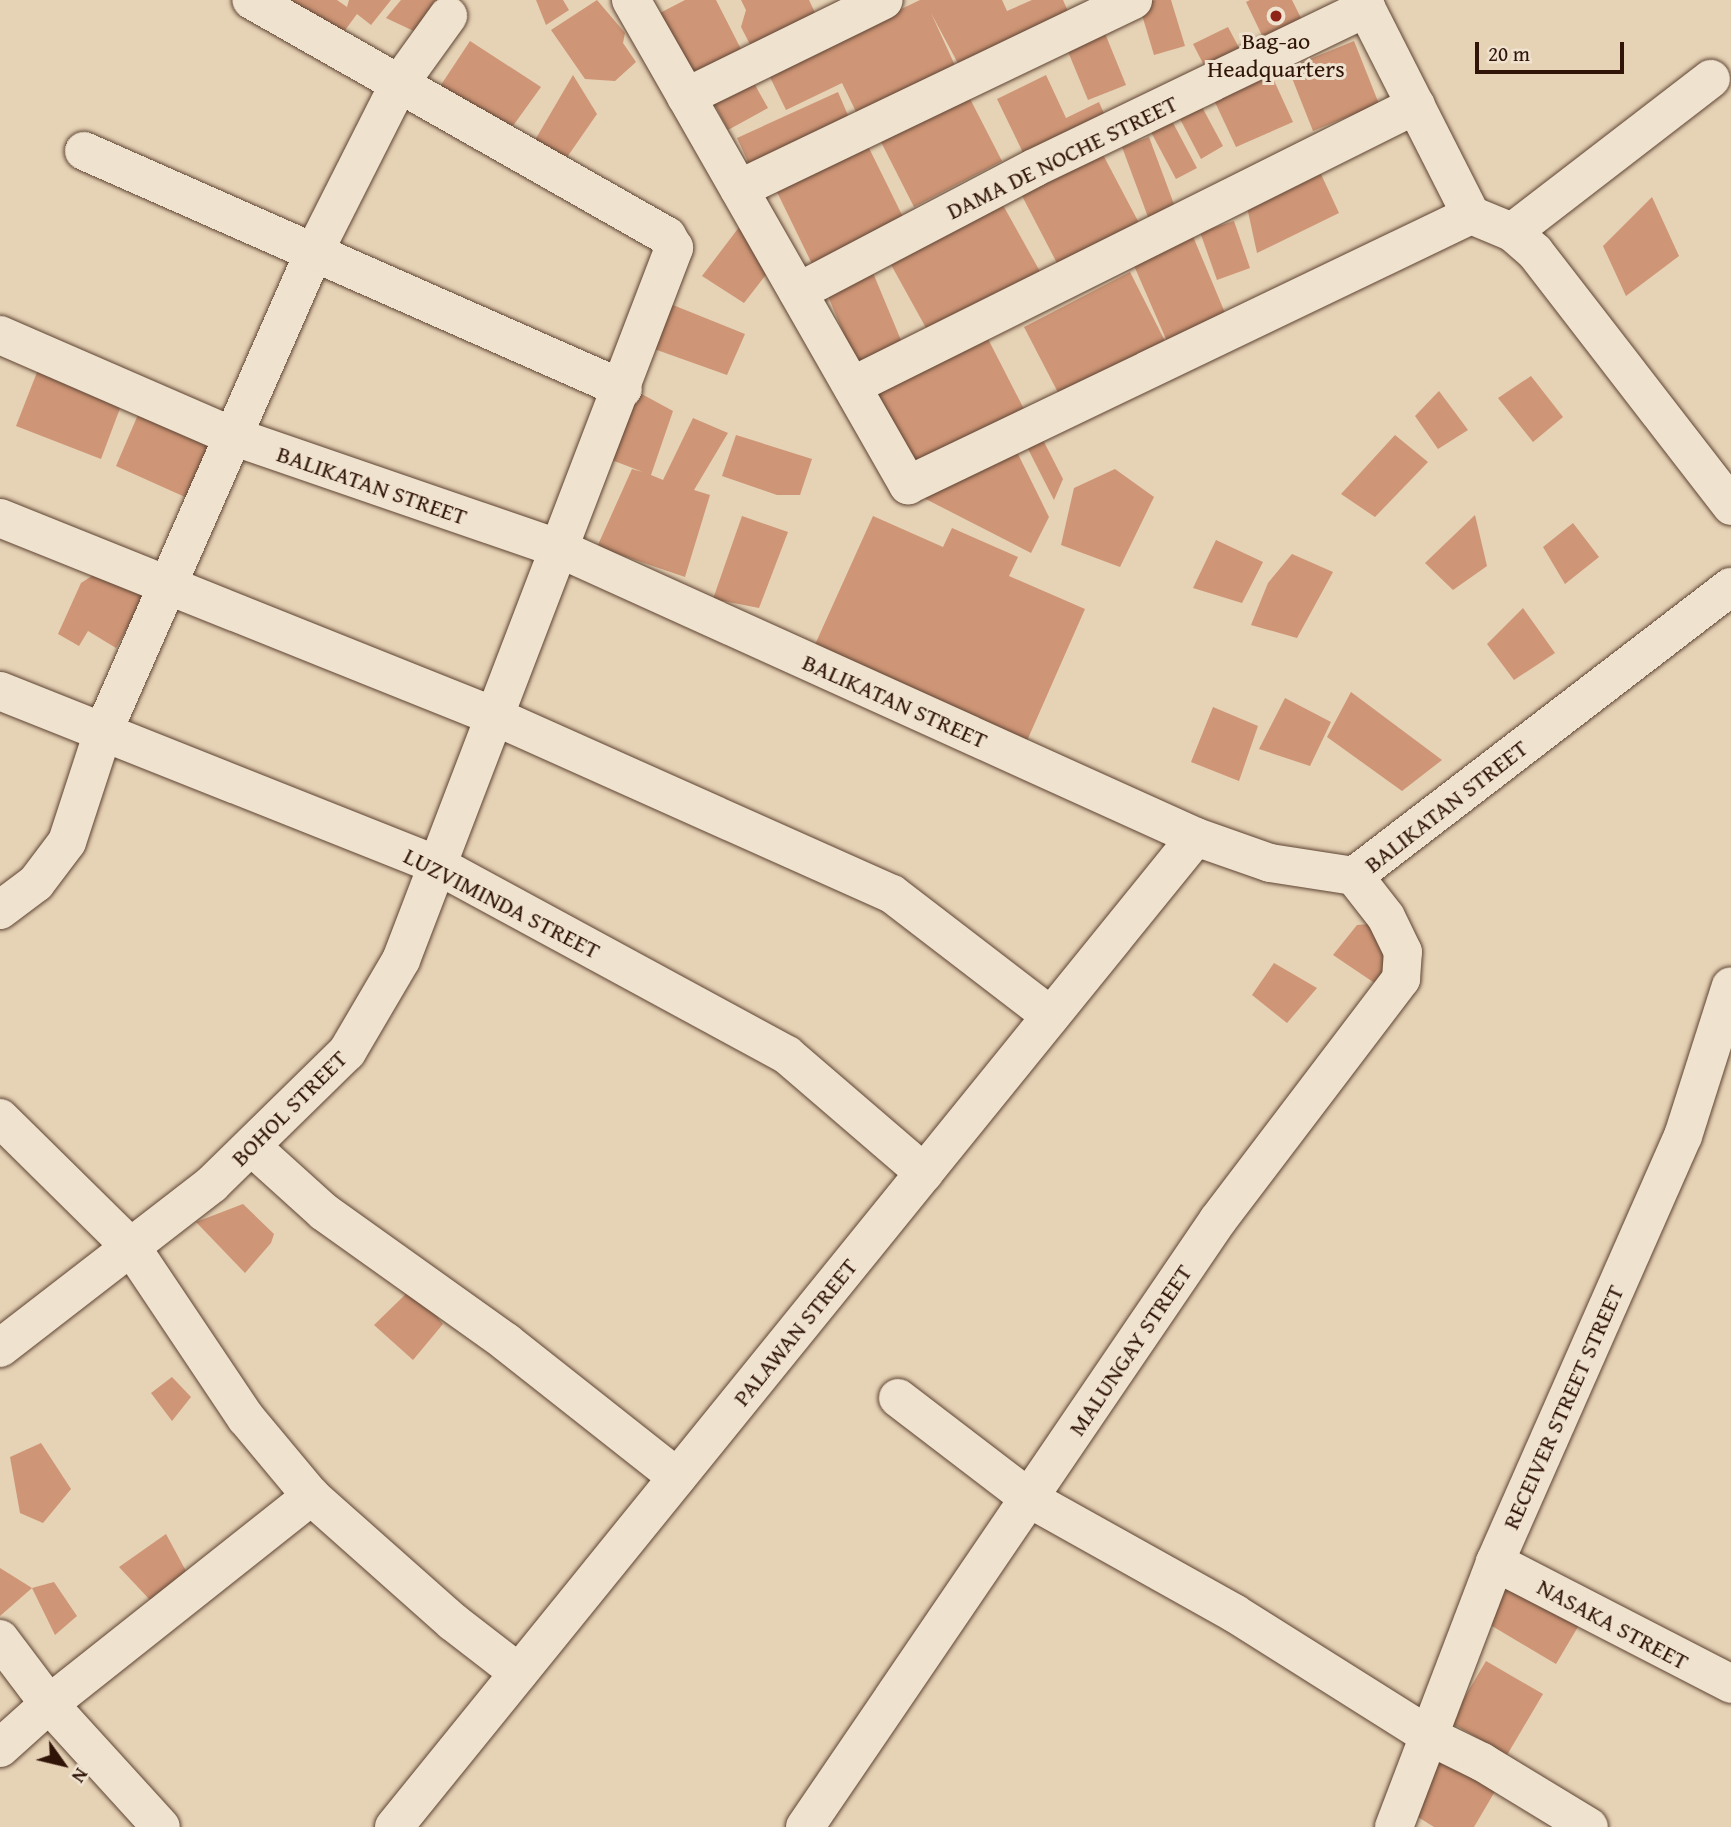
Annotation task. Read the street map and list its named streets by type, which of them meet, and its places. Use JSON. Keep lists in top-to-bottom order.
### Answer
{
  "streets": {
    "street": [
      "DAMA DE NOCHE STREET",
      "BALIKATAN STREET",
      "LUZVIMINDA STREET",
      "BOHOL STREET",
      "PALAWAN STREET",
      "MALUNGAY STREET",
      "RECEIVER STREET STREET",
      "NASAKA STREET"
    ]
  },
  "crossings": [
    ["BALIKATAN STREET", "BOHOL STREET"],
    ["BALIKATAN STREET", "PALAWAN STREET"],
    ["BALIKATAN STREET", "MALUNGAY STREET"],
    ["LUZVIMINDA STREET", "BOHOL STREET"],
    ["LUZVIMINDA STREET", "PALAWAN STREET"],
    ["RECEIVER STREET STREET", "NASAKA STREET"]
  ],
  "places": ["Bag-ao Headquarters"],
  "scale_bar": "20 m",
  "north": "bottom right"
}
